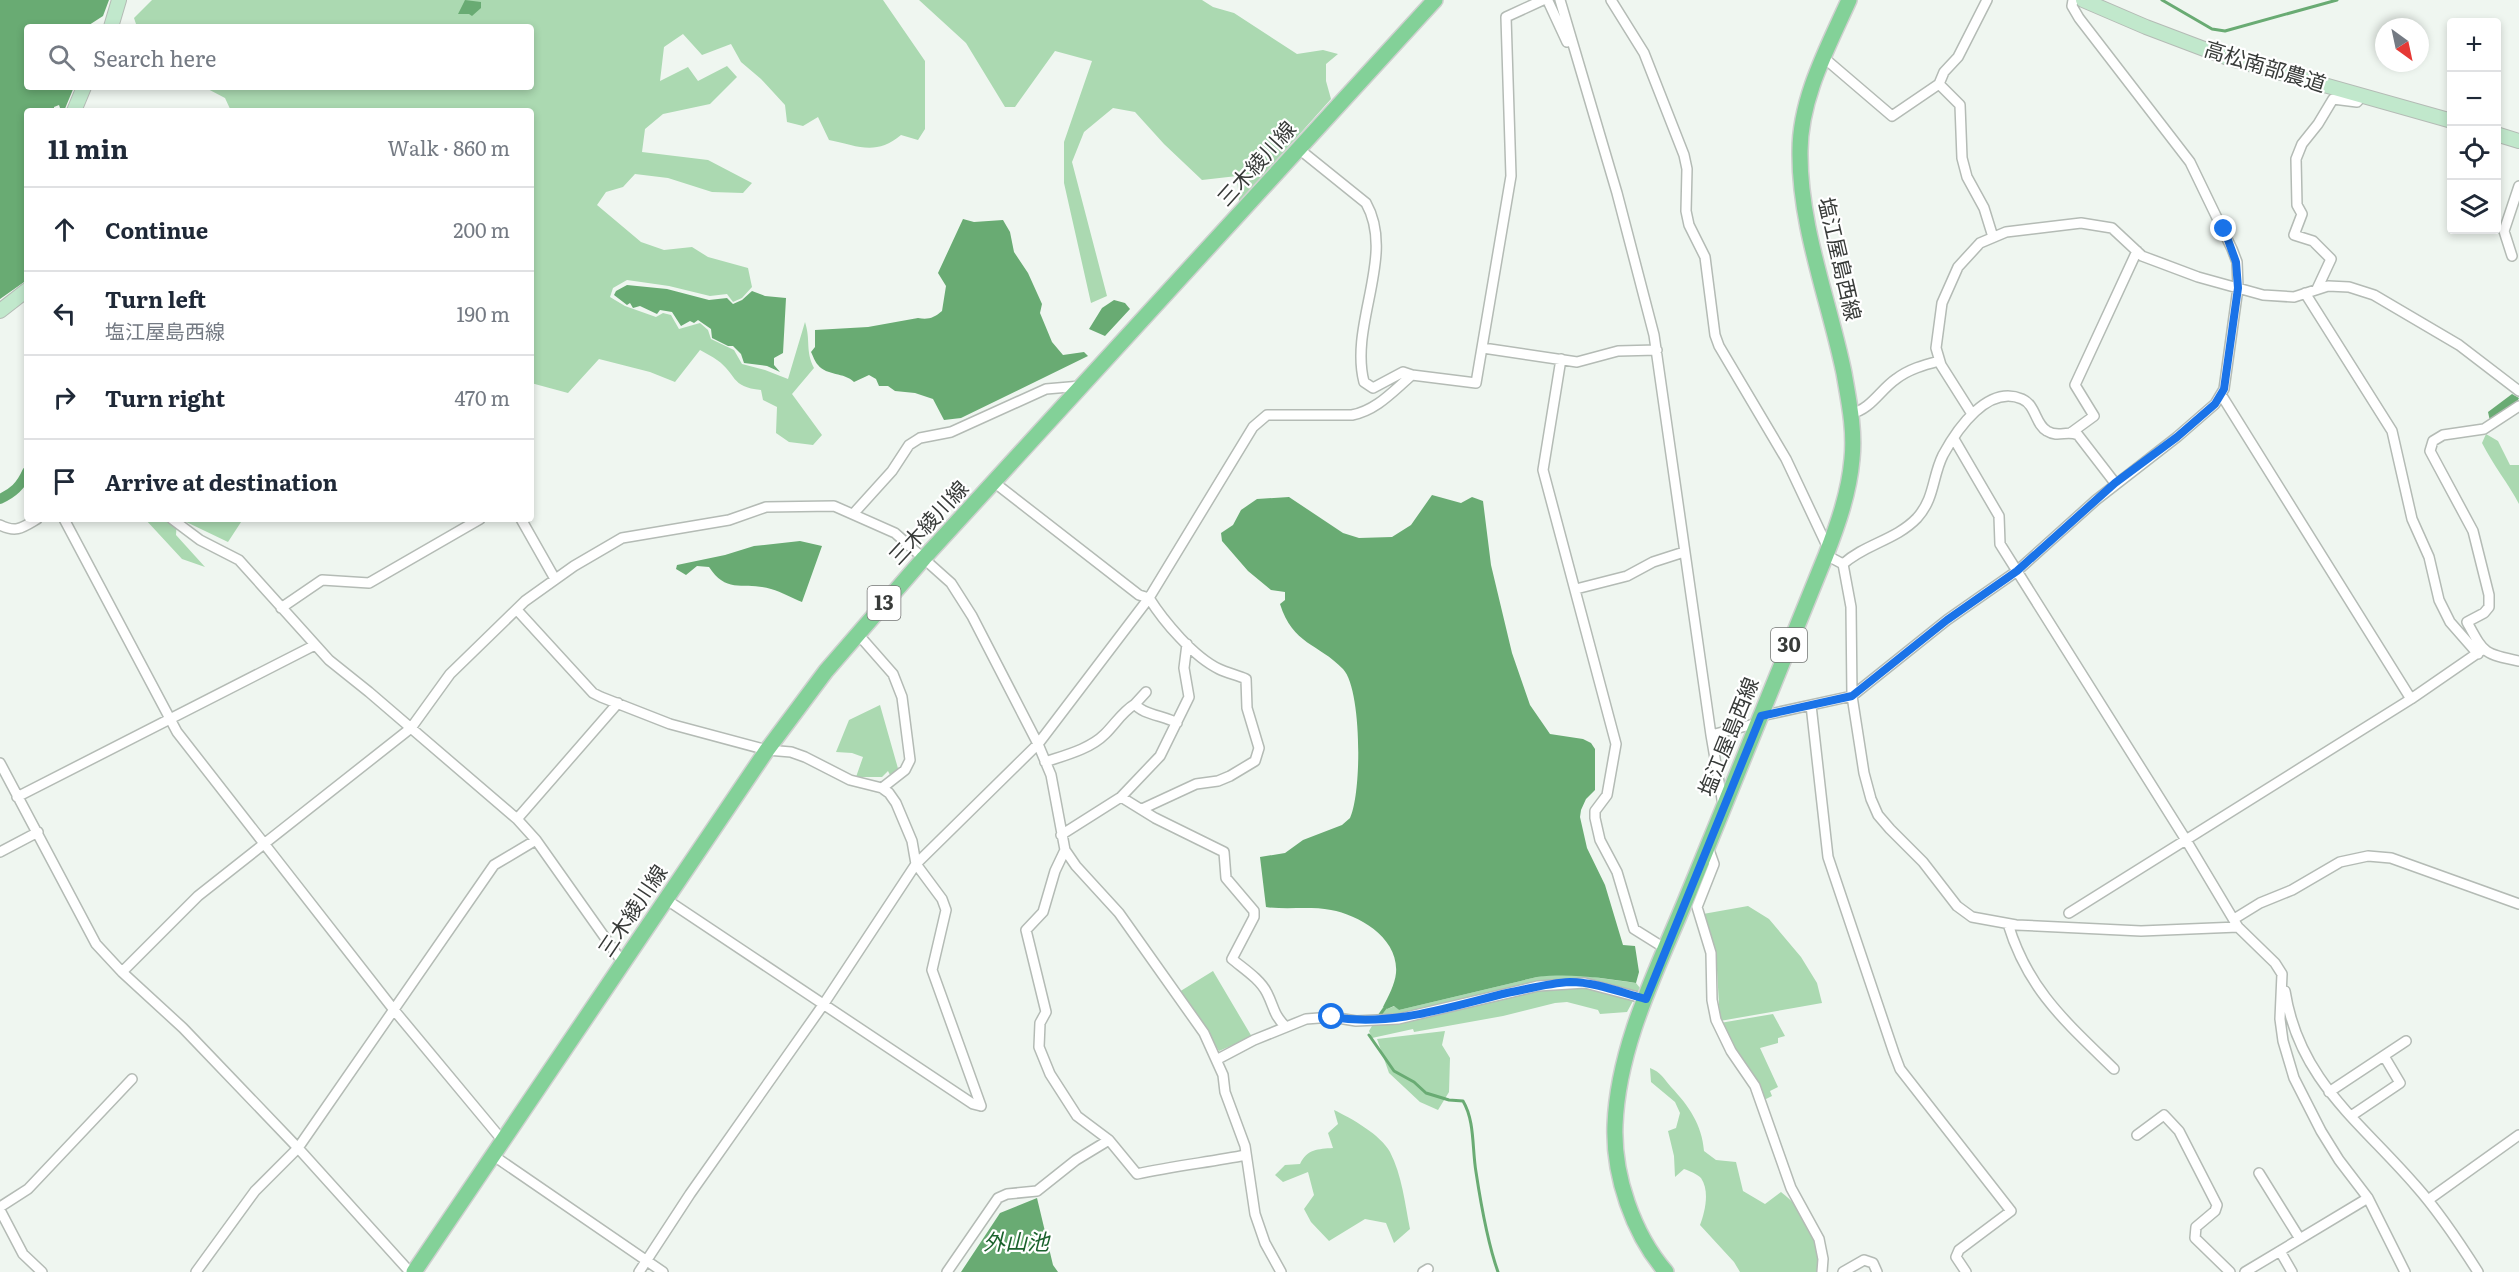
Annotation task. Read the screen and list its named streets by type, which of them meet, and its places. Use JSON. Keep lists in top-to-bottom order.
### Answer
{
  "streets": {
    "main road": [
      "三木綾川線",
      "塩江屋島西線",
      "13",
      "30"
    ],
    "street": ["高松南部農道"]
  },
  "water": ["外山池"],
  "north": "bottom right",
  "page": {
    "map_buttons": ["+", "−"],
    "search": "Search here",
    "heading": ["11 min", "Walk · 860 m"],
    "list": [
      ["Continue", "200 m"],
      ["Turn left", "塩江屋島西線", "190 m"],
      ["Turn right", "470 m"],
      "Arrive at destination"
    ]
  }
}
